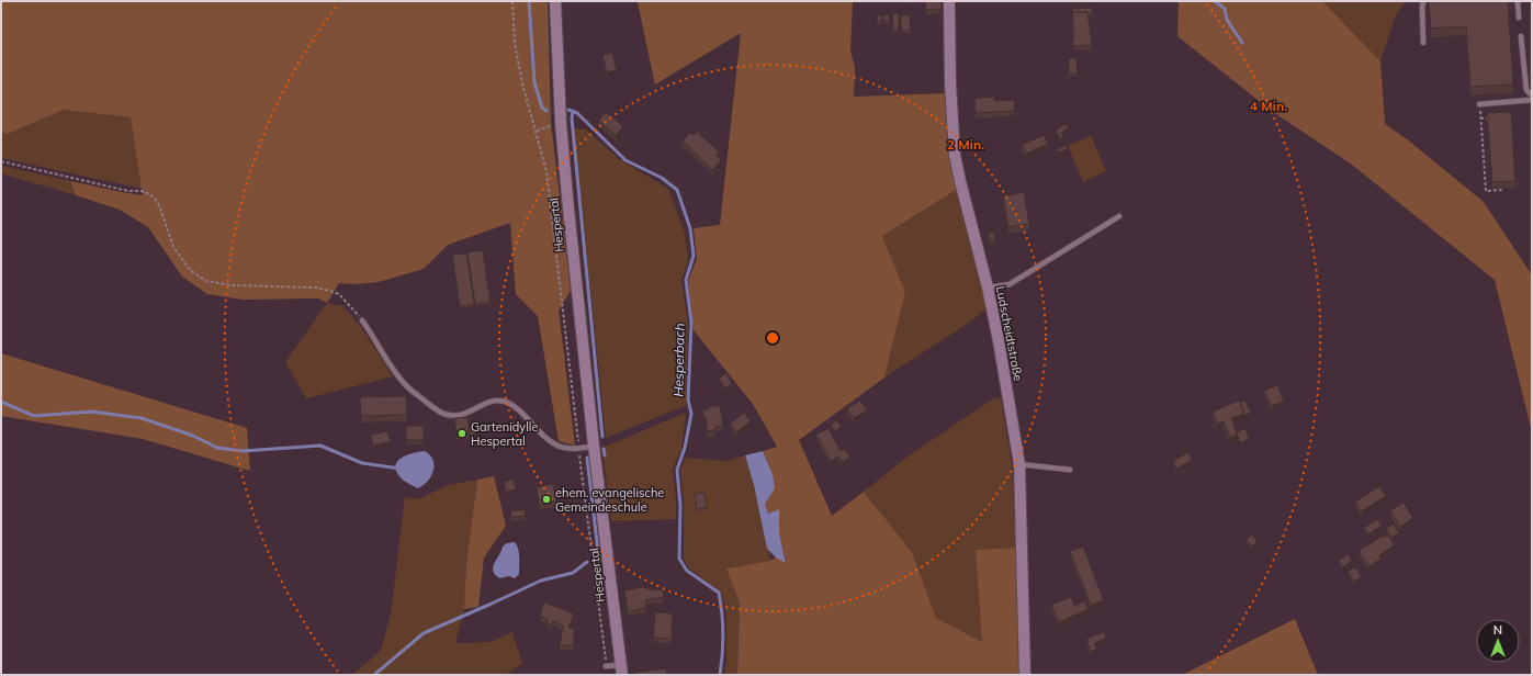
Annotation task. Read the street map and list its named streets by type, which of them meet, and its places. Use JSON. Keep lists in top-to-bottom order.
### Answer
{
  "streets": {
    "street": ["Hespertal", "Ludscheidtstraße"]
  },
  "water": ["Hesperbach"],
  "places": ["Gartenidylle Hespertal", "ehem. evangelische Gemeindeschule"],
  "north": "top",
  "rings": ["4 Min.", "2 Min."]
}
